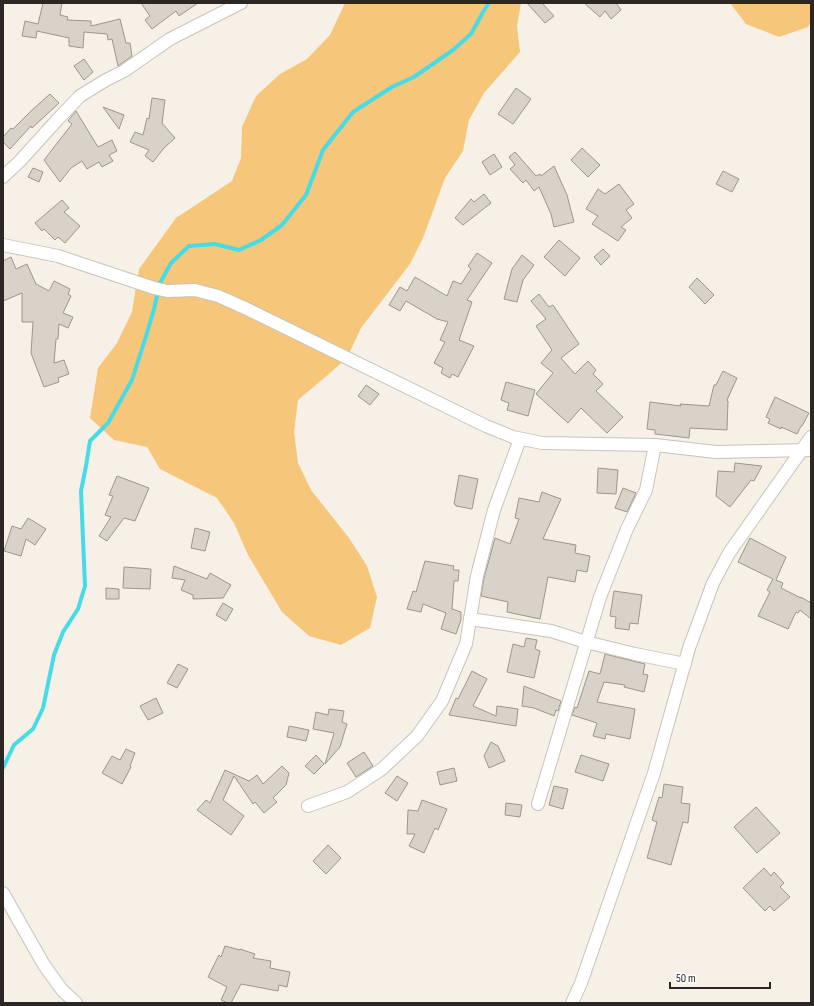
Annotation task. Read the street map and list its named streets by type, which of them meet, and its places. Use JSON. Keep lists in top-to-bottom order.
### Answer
{
  "scale_bar": "50 m"
}
